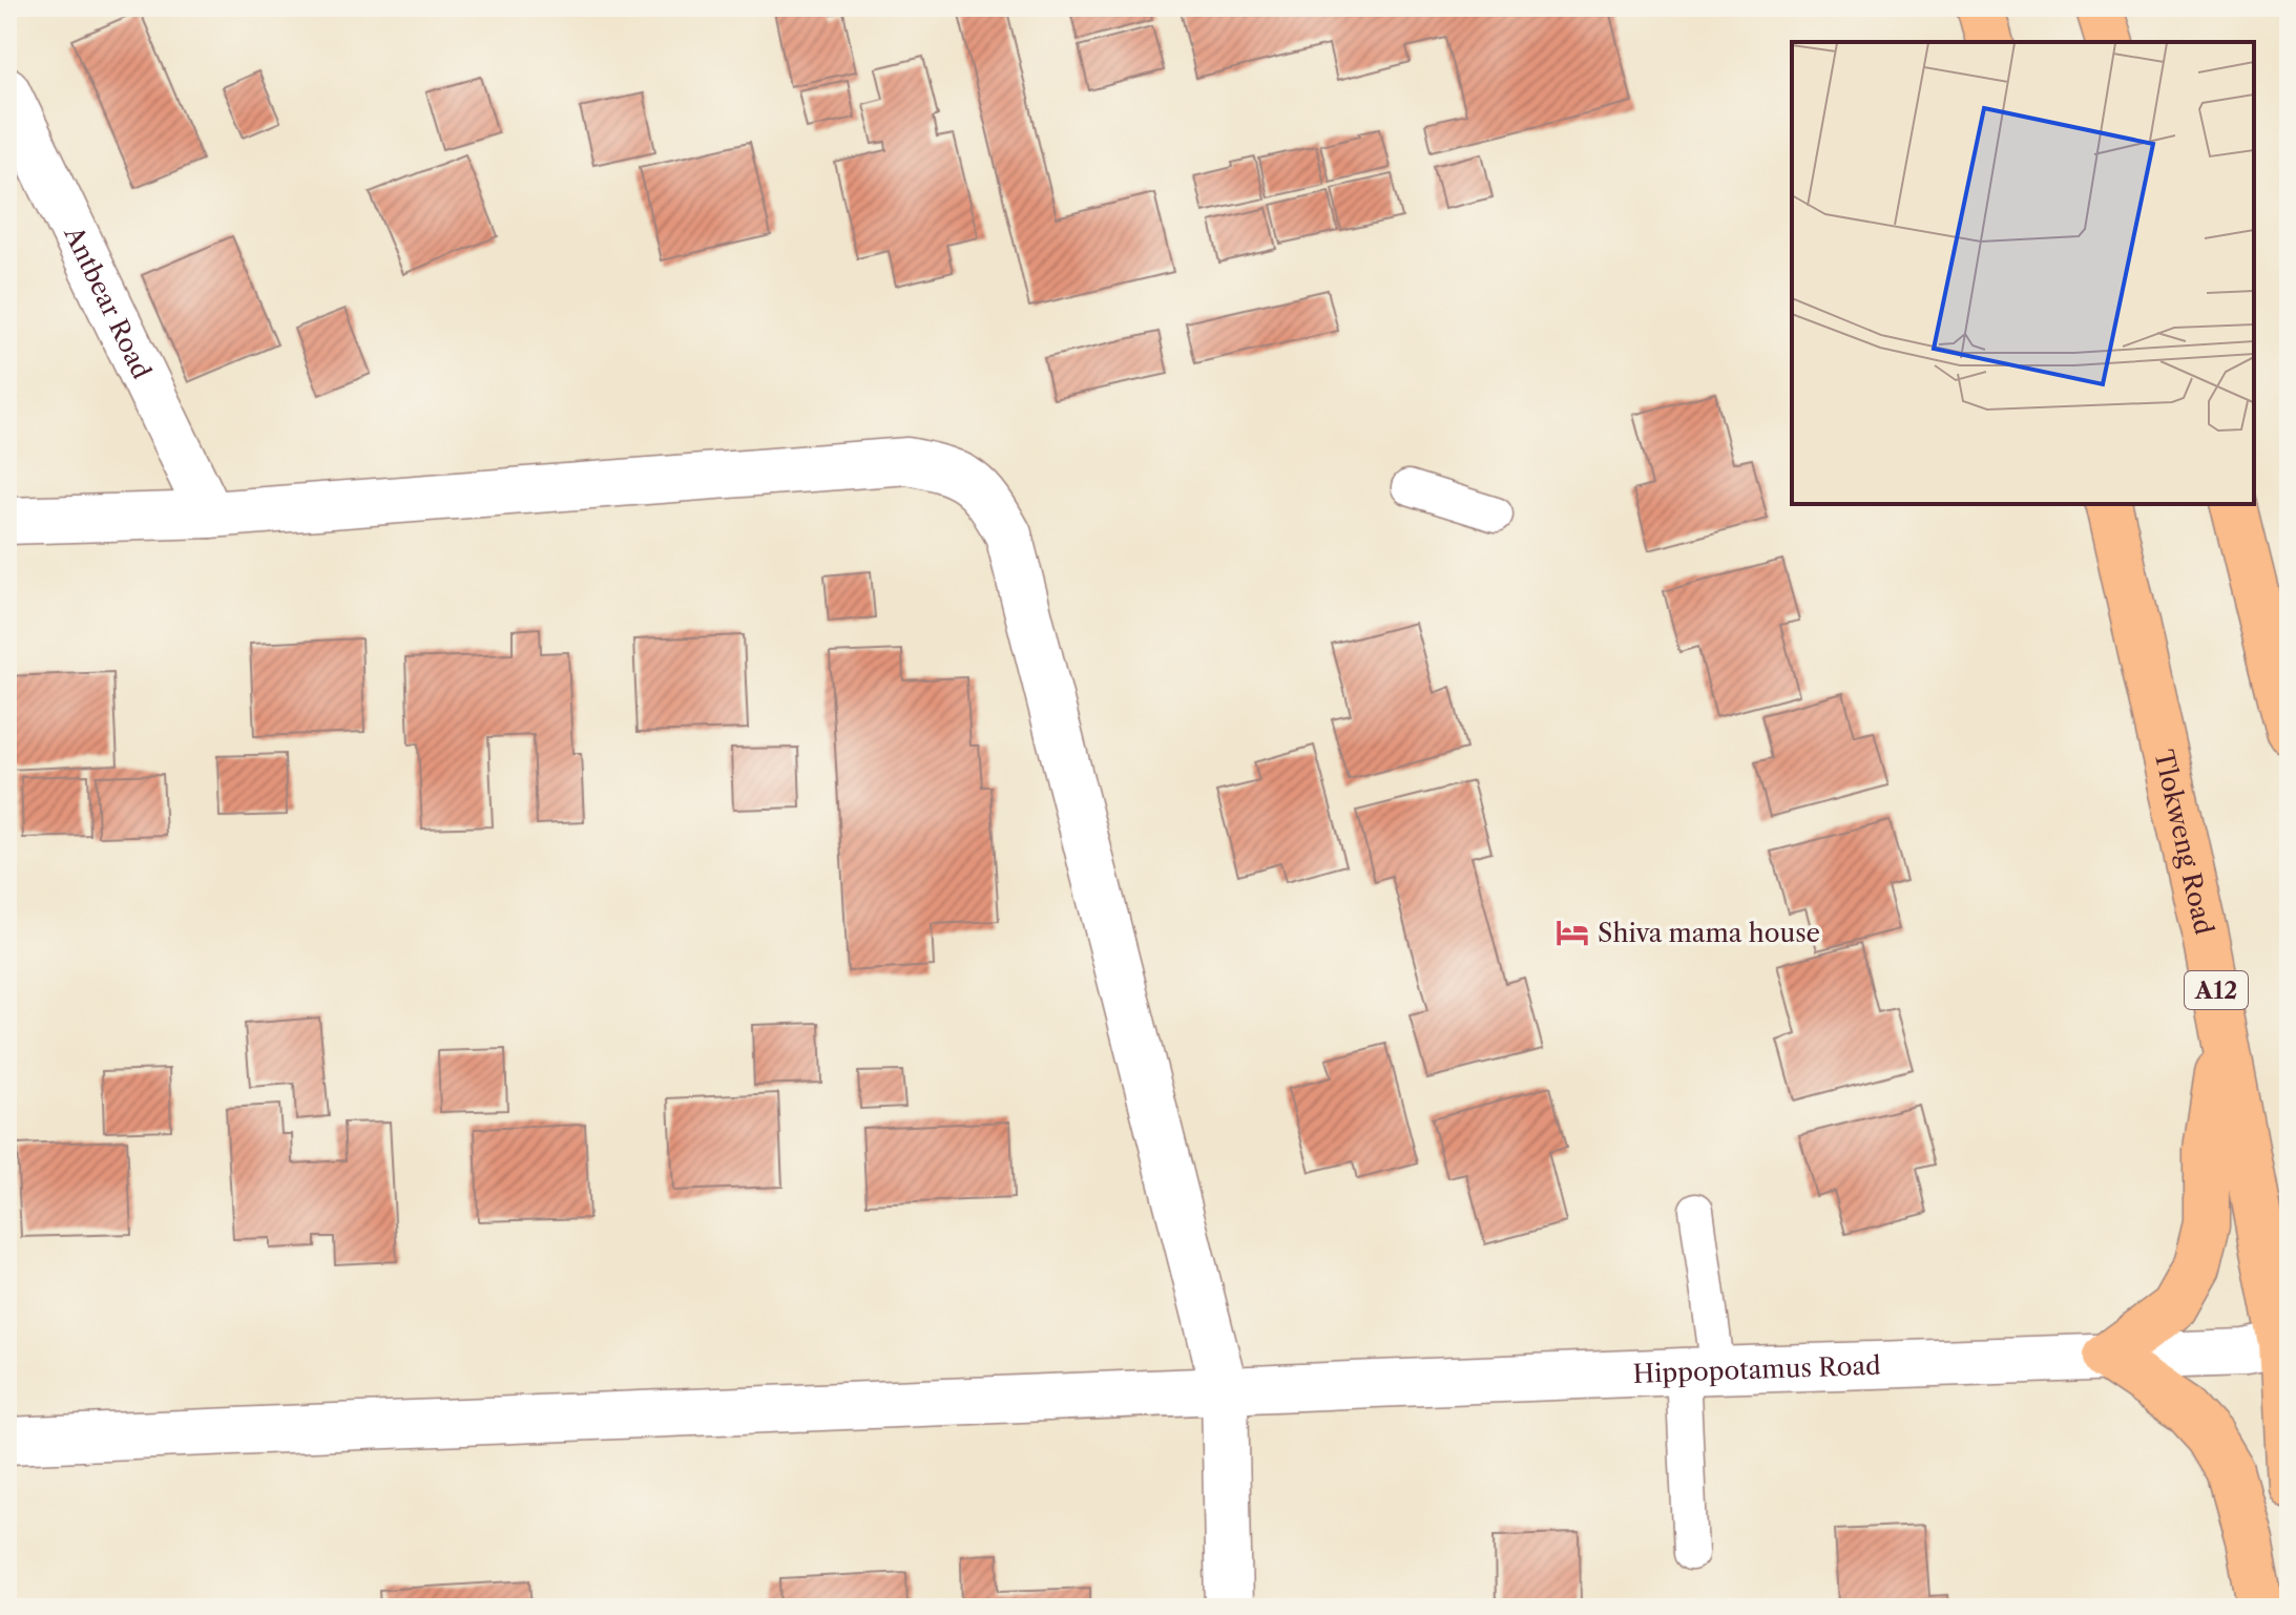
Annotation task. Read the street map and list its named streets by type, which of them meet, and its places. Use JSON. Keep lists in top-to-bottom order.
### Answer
{
  "streets": {
    "main road": ["Tlokweng Road", "A12"],
    "street": ["Antbear Road", "Hippopotamus Road"]
  },
  "crossings": [
    ["Tlokweng Road", "Hippopotamus Road"]
  ],
  "places": {
    "hotel": ["Shiva mama house"]
  }
}
